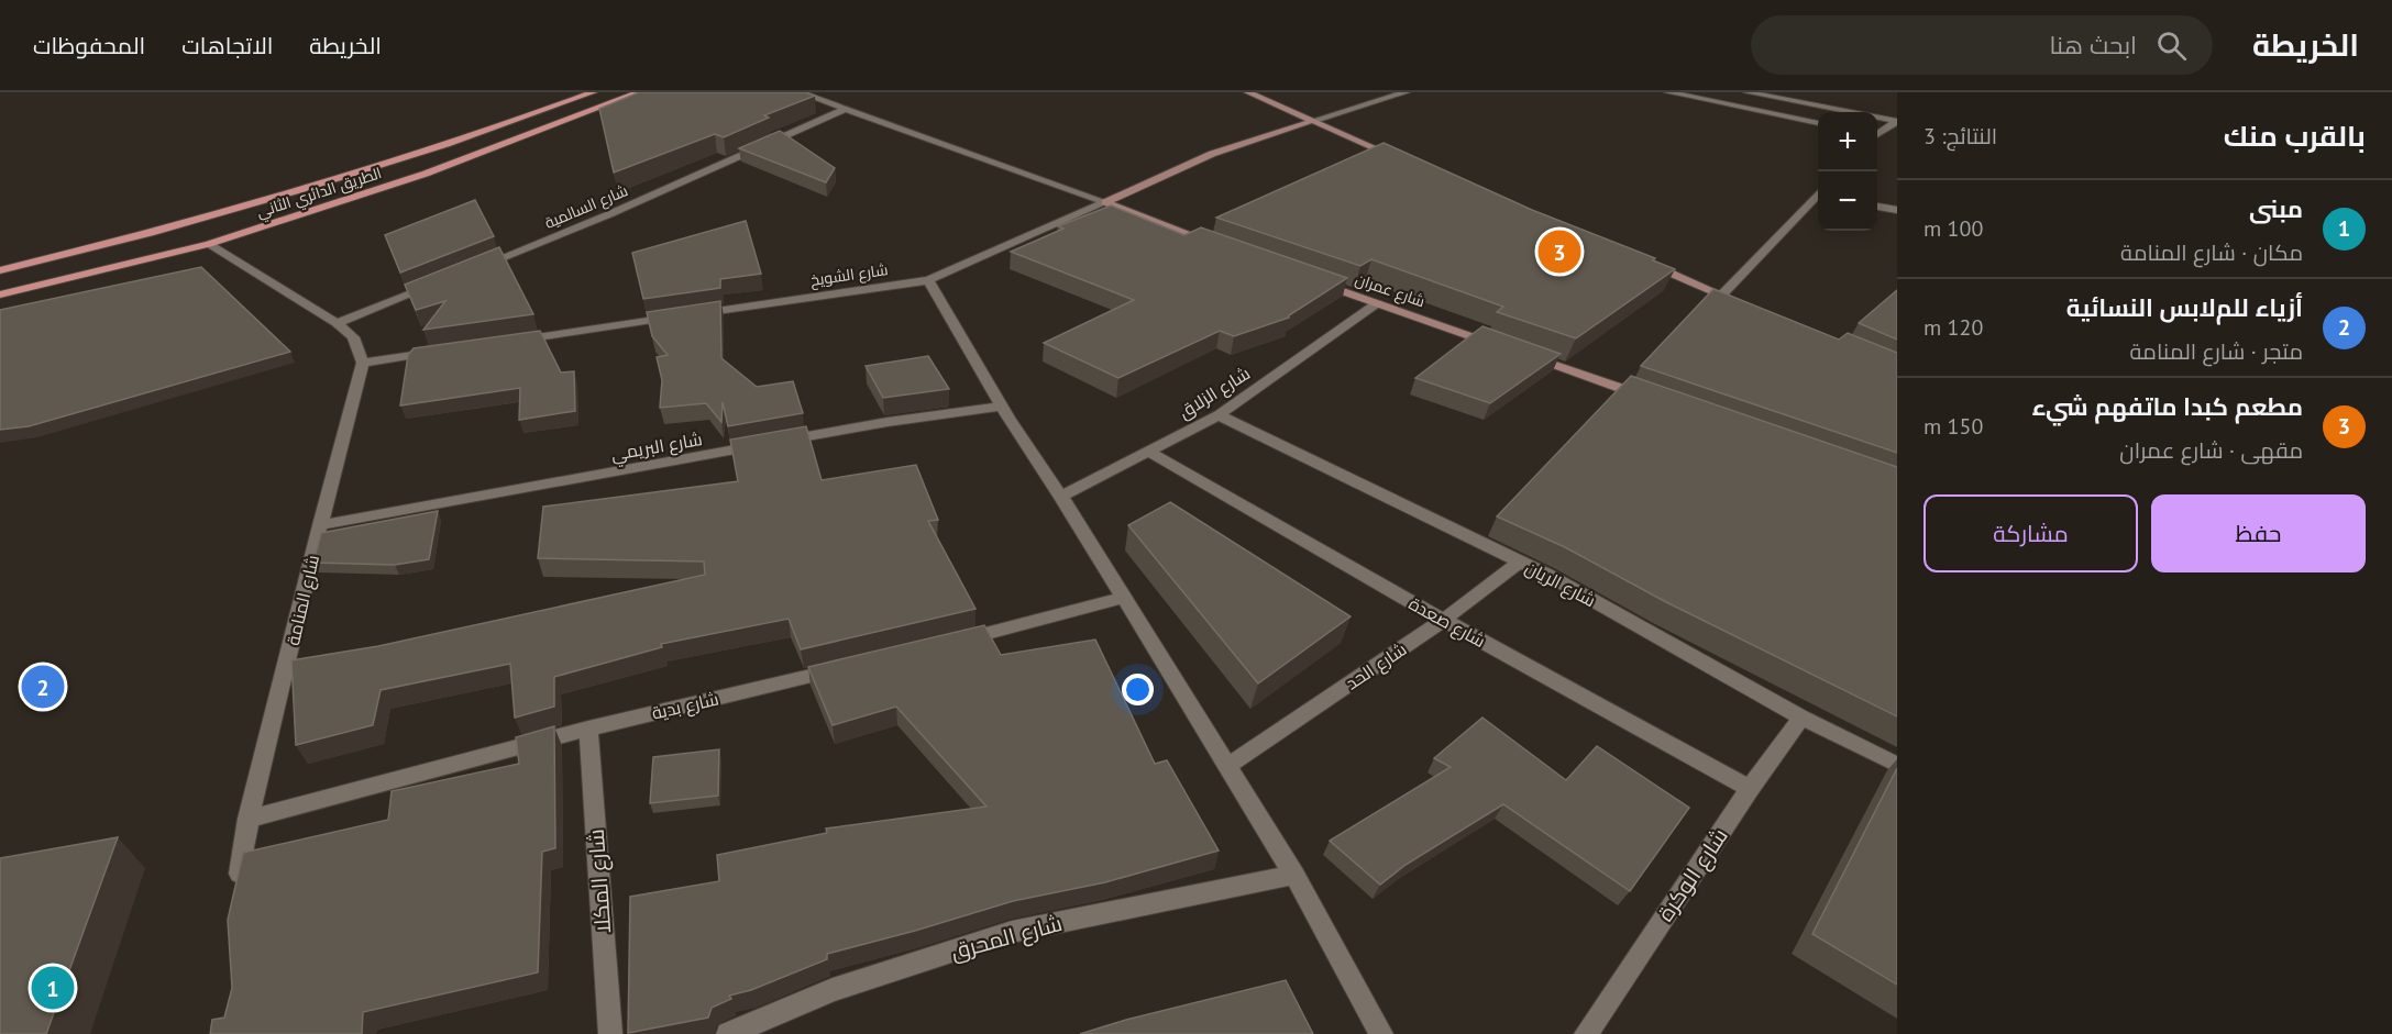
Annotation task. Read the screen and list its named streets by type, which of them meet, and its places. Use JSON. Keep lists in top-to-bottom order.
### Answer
{
  "streets": {
    "main road": ["الطريق الدائري الثاني", "شارع الشويخ", "شارع عمران"],
    "street": [
      "شارع السالمية",
      "شارع الزلاق",
      "شارع البريمي",
      "شارع الريان",
      "شارع المنامة",
      "شارع صعدة",
      "شارع الحد",
      "شارع بدية",
      "شارع الوكرة",
      "شارع المكلا",
      "شارع المحرق"
    ]
  },
  "crossings": [
    ["شارع عمران", "شارع الزلاق"],
    ["شارع الزلاق", "شارع الريان"],
    ["شارع الزلاق", "شارع صعدة"],
    ["شارع البريمي", "شارع المنامة"],
    ["شارع الريان", "شارع الحد"],
    ["شارع الريان", "شارع الوكرة"],
    ["شارع المنامة", "شارع بدية"],
    ["شارع صعدة", "شارع الحد"],
    ["شارع صعدة", "شارع الوكرة"],
    ["شارع بدية", "شارع المكلا"]
  ],
  "page": {
    "header": "الخريطة",
    "search": "ابحث هنا",
    "nav": ["الخريطة", "الاتجاهات", "المحفوظات"],
    "heading": ["بالقرب منك", "النتائج: 3"],
    "map_buttons": ["+", "−"],
    "list": [
      {
        "mark": "1",
        "name": "مبنى",
        "note": "مكان · شارع المنامة",
        "value": "100 m"
      },
      {
        "mark": "2",
        "name": "أزياء للمﻻبس النسائية",
        "note": "متجر · شارع المنامة",
        "value": "120 m"
      },
      {
        "mark": "3",
        "name": "مطعم كبدا ماتفهم شيء",
        "note": "مقهى · شارع عمران",
        "value": "150 m"
      }
    ],
    "pins": ["3", "2", "1"],
    "buttons": ["حفظ", "مشاركة"]
  }
}
